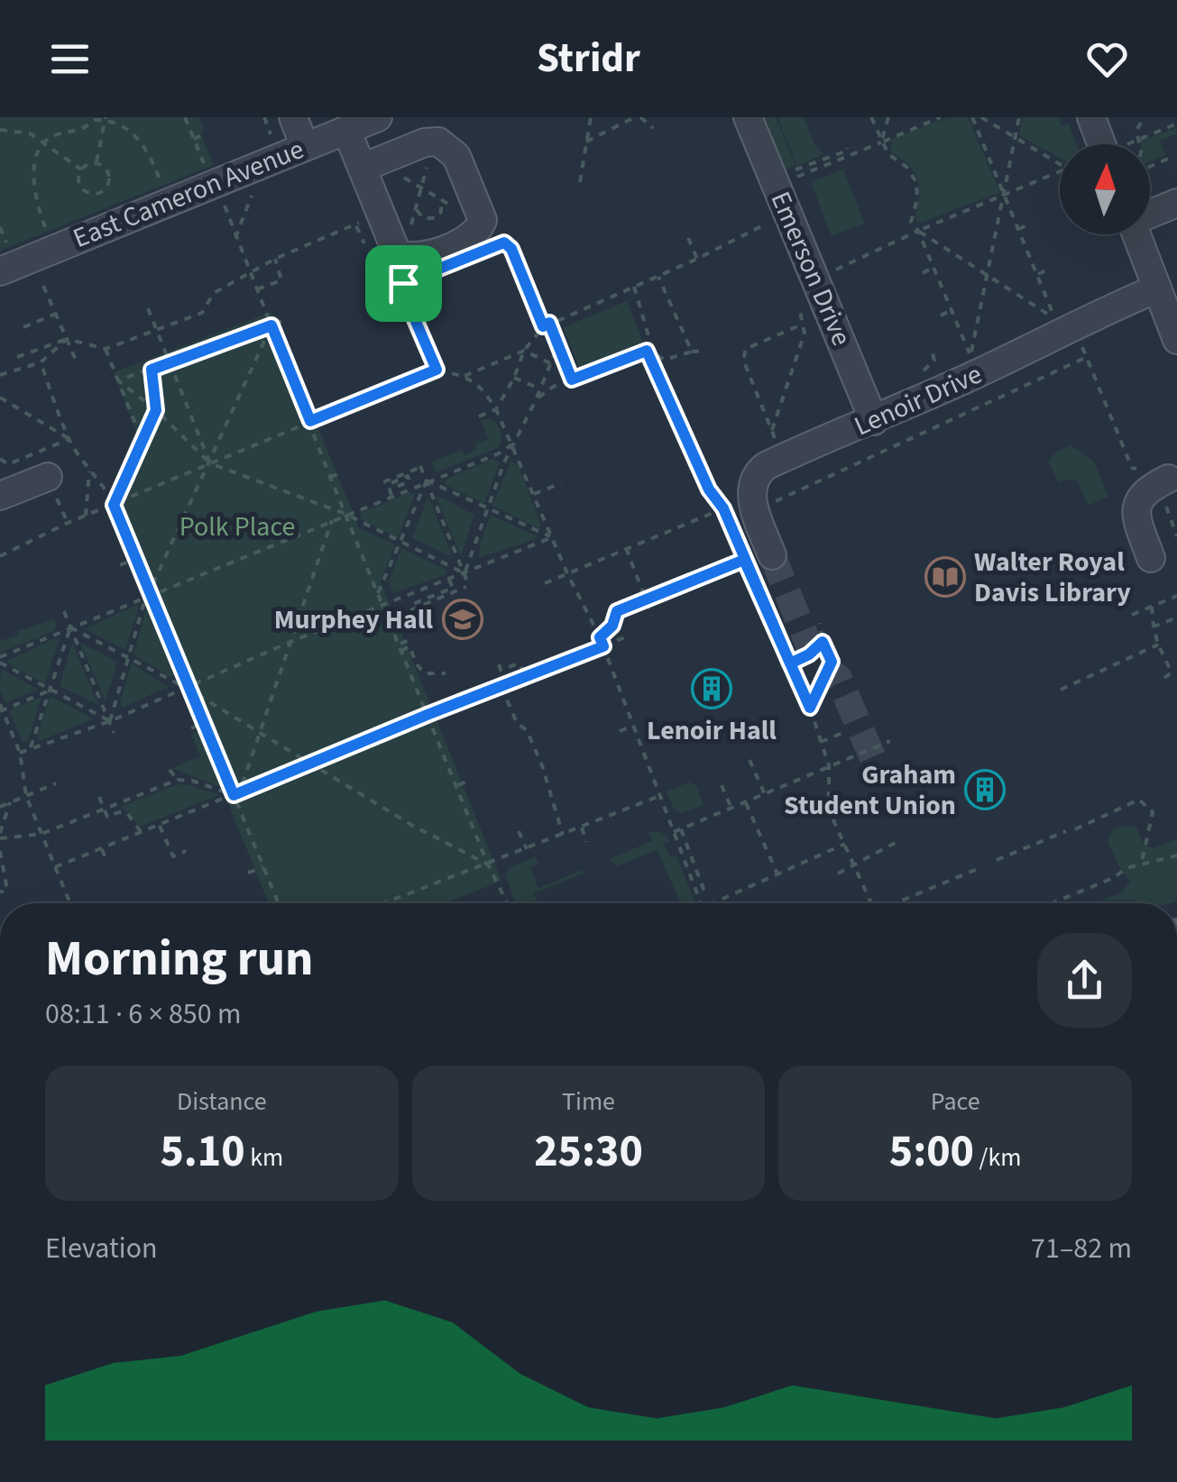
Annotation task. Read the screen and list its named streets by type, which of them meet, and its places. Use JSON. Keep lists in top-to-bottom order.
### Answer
{
  "streets": {
    "street": ["East Cameron Avenue", "Emerson Drive", "Lenoir Drive"]
  },
  "crossings": [
    ["Emerson Drive", "Lenoir Drive"]
  ],
  "parks": ["Polk Place"],
  "places": {
    "library": ["Walter Royal Davis Library"],
    "school or university": ["Murphey Hall"],
    "building": ["Lenoir Hall", "Graham Student Union"]
  },
  "north": "top",
  "page": {
    "header": "Stridr",
    "heading": ["Morning run", "08:11 · 6 × 850 m"],
    "stats": [
      ["Distance", "5.10 km"],
      ["Time", "25:30"],
      ["Pace", "5:00 /km"]
    ],
    "chart": ["Elevation", "71–82 m"]
  }
}
